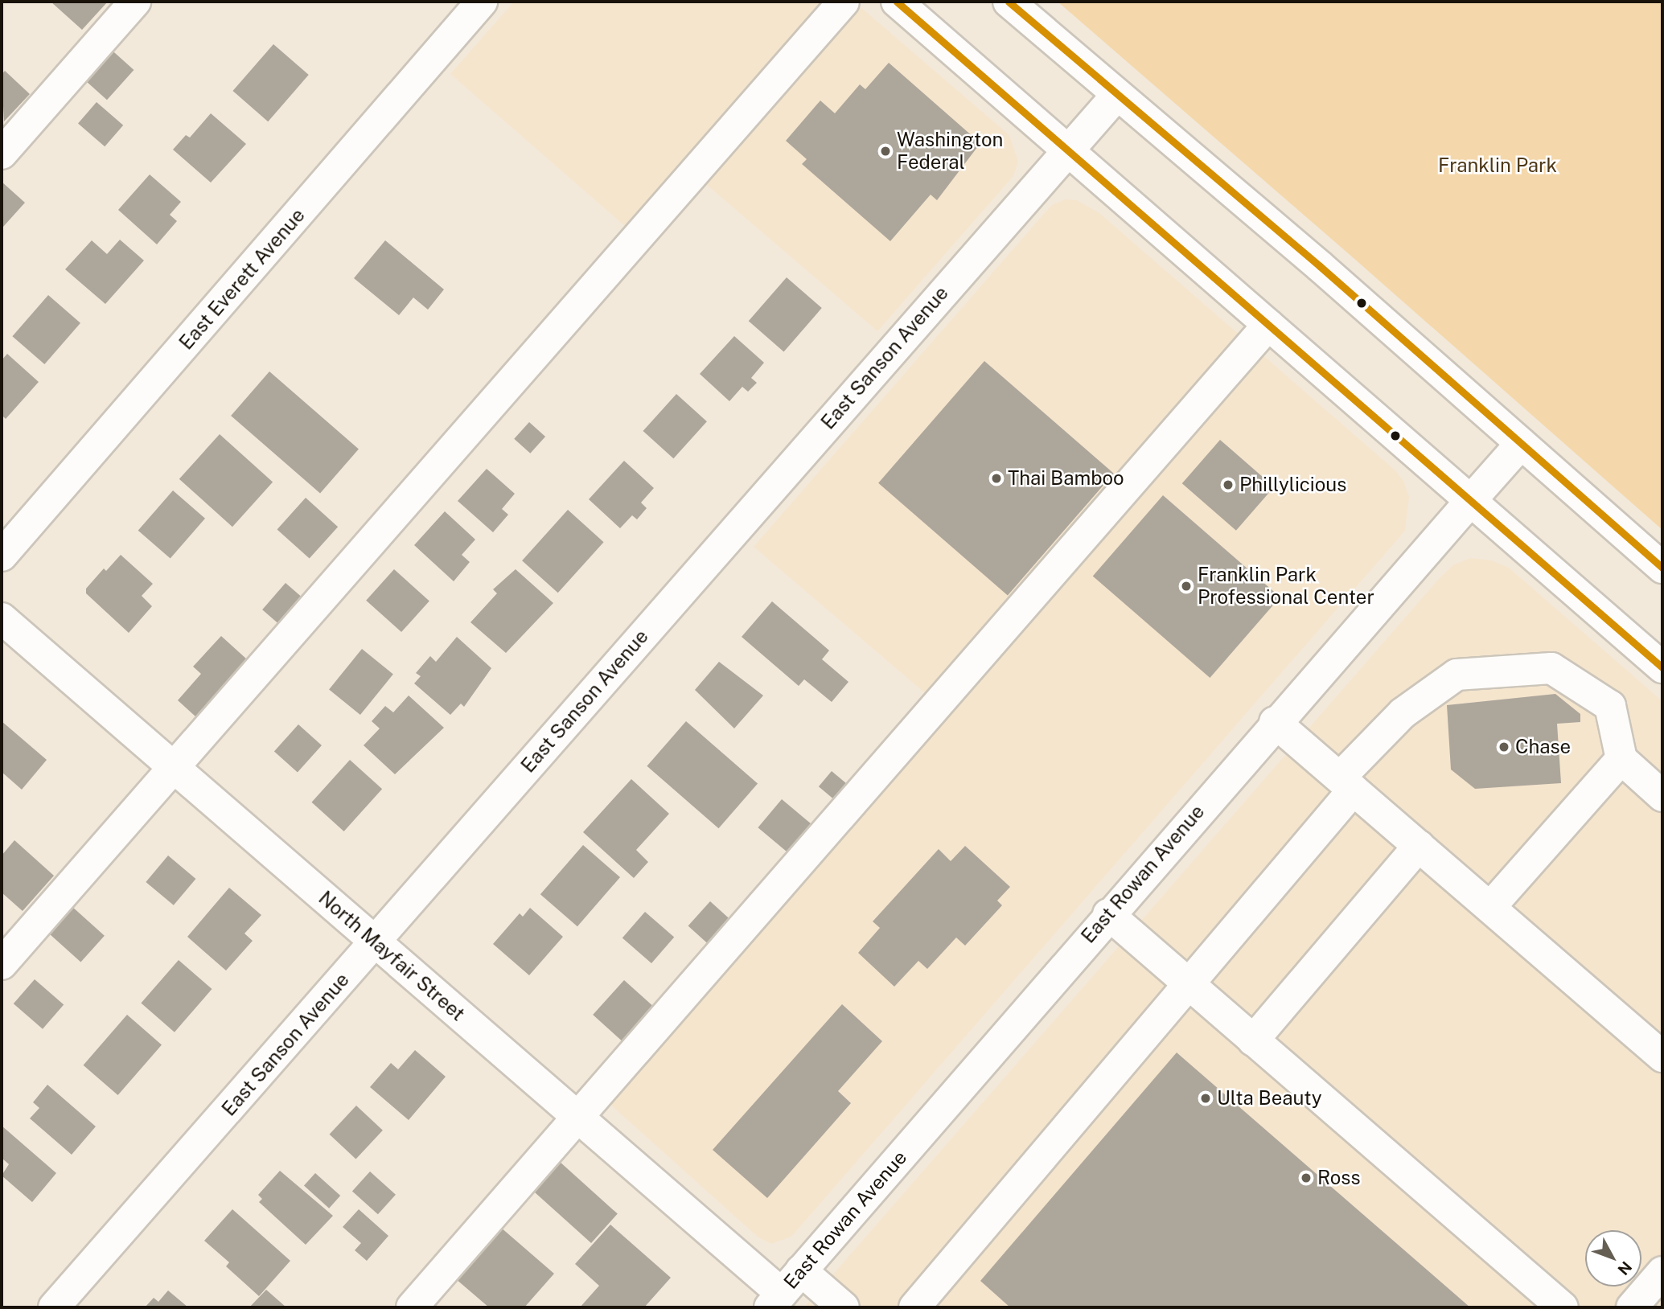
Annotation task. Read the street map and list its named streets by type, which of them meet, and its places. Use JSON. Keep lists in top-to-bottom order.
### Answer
{
  "streets": {
    "street": [
      "East Everett Avenue",
      "East Sanson Avenue",
      "East Rowan Avenue",
      "North Mayfair Street"
    ]
  },
  "crossings": [
    ["East Sanson Avenue", "North Mayfair Street"],
    ["East Rowan Avenue", "North Mayfair Street"]
  ],
  "parks": ["Franklin Park"],
  "places": [
    "Washington Federal",
    "Thai Bamboo",
    "Phillylicious",
    "Franklin Park Professional Center",
    "Chase",
    "Ulta Beauty",
    "Ross"
  ],
  "north": "bottom right"
}
